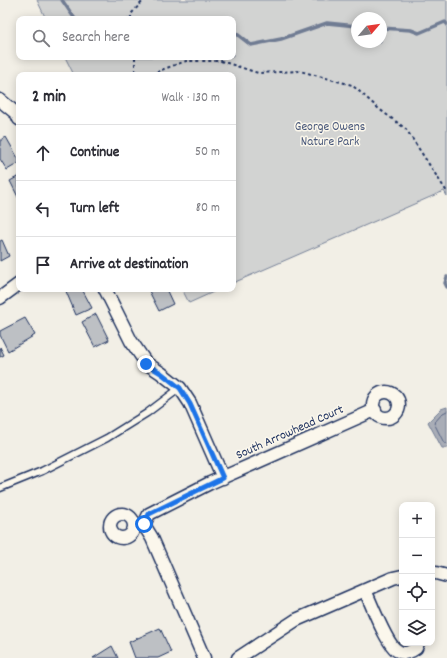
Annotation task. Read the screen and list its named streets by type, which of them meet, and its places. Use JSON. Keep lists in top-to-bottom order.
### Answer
{
  "streets": {
    "street": ["South Arrowhead Court"]
  },
  "parks": ["George Owens Nature Park"],
  "north": "top right",
  "page": {
    "search": "Search here",
    "heading": ["2 min", "Walk · 130 m"],
    "list": [
      ["Continue", "50 m"],
      ["Turn left", "80 m"],
      "Arrive at destination"
    ],
    "map_buttons": ["+", "−"]
  }
}
